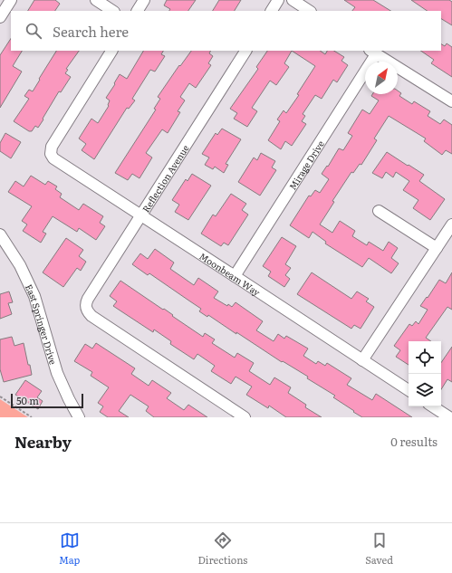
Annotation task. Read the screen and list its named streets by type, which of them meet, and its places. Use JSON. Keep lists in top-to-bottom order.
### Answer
{
  "streets": {
    "street": [
      "Mirage Drive",
      "Reflection Avenue",
      "Moonbeam Way",
      "East Springer Drive"
    ]
  },
  "crossings": [
    ["Mirage Drive", "Moonbeam Way"],
    ["Reflection Avenue", "Moonbeam Way"]
  ],
  "scale_bar": "50 m",
  "north": "top right",
  "page": {
    "search": "Search here",
    "scale": "50 m",
    "heading": ["Nearby", "0 results"],
    "nav": ["Map", "Directions", "Saved"]
  }
}
